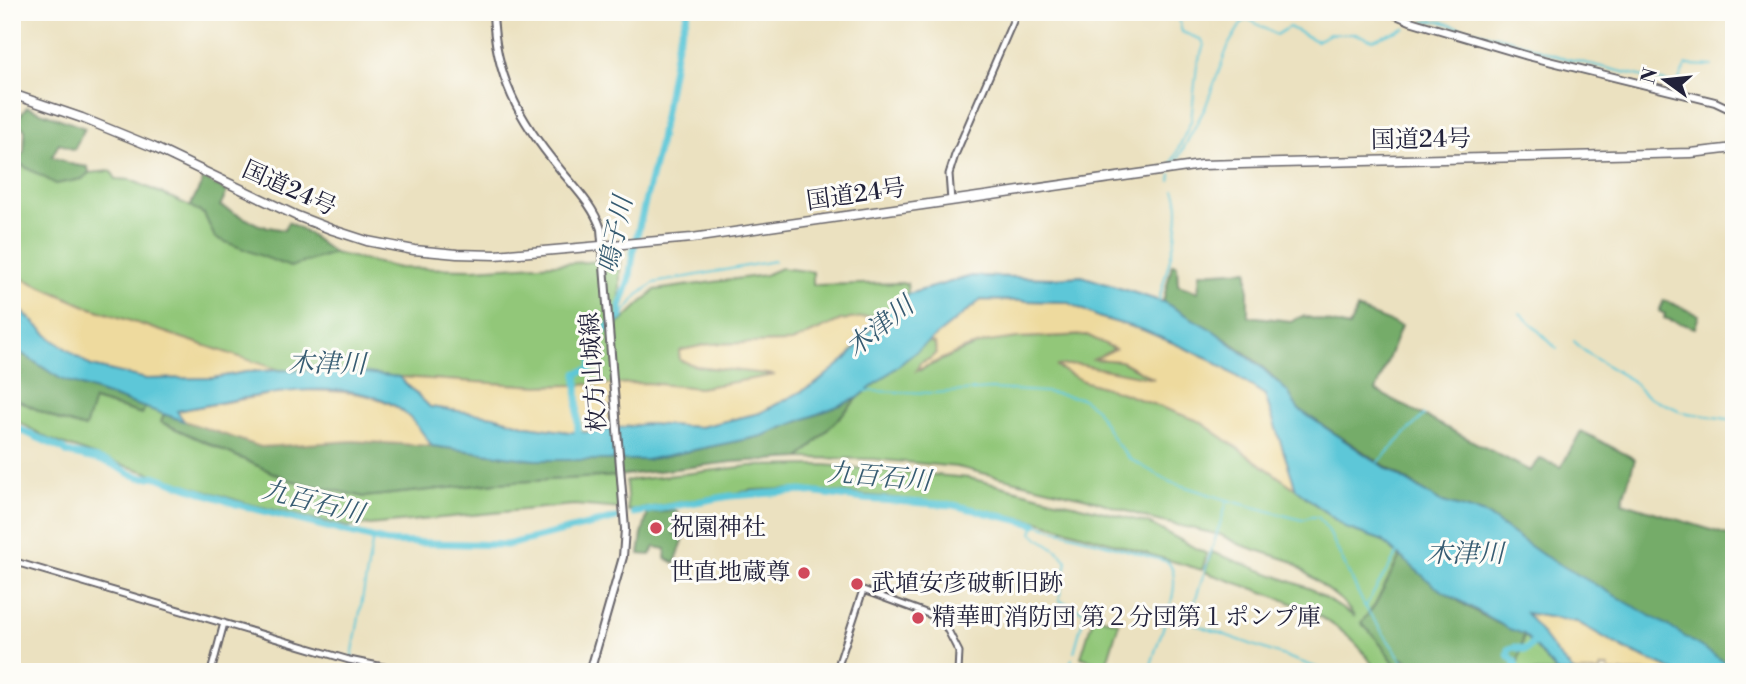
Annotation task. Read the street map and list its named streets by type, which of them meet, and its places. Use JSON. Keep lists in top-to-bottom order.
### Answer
{
  "streets": {
    "highway": ["国道24号"],
    "main road": ["枚方山城線"]
  },
  "crossings": [
    ["国道24号", "枚方山城線"]
  ],
  "water": ["鳴子川", "木津川", "九百石川"],
  "places": [
    "祝園神社",
    "世直地蔵尊",
    "武埴安彦破斬旧跡",
    "精華町消防団 第２分団第１ポンプ庫"
  ],
  "north": "left"
}
